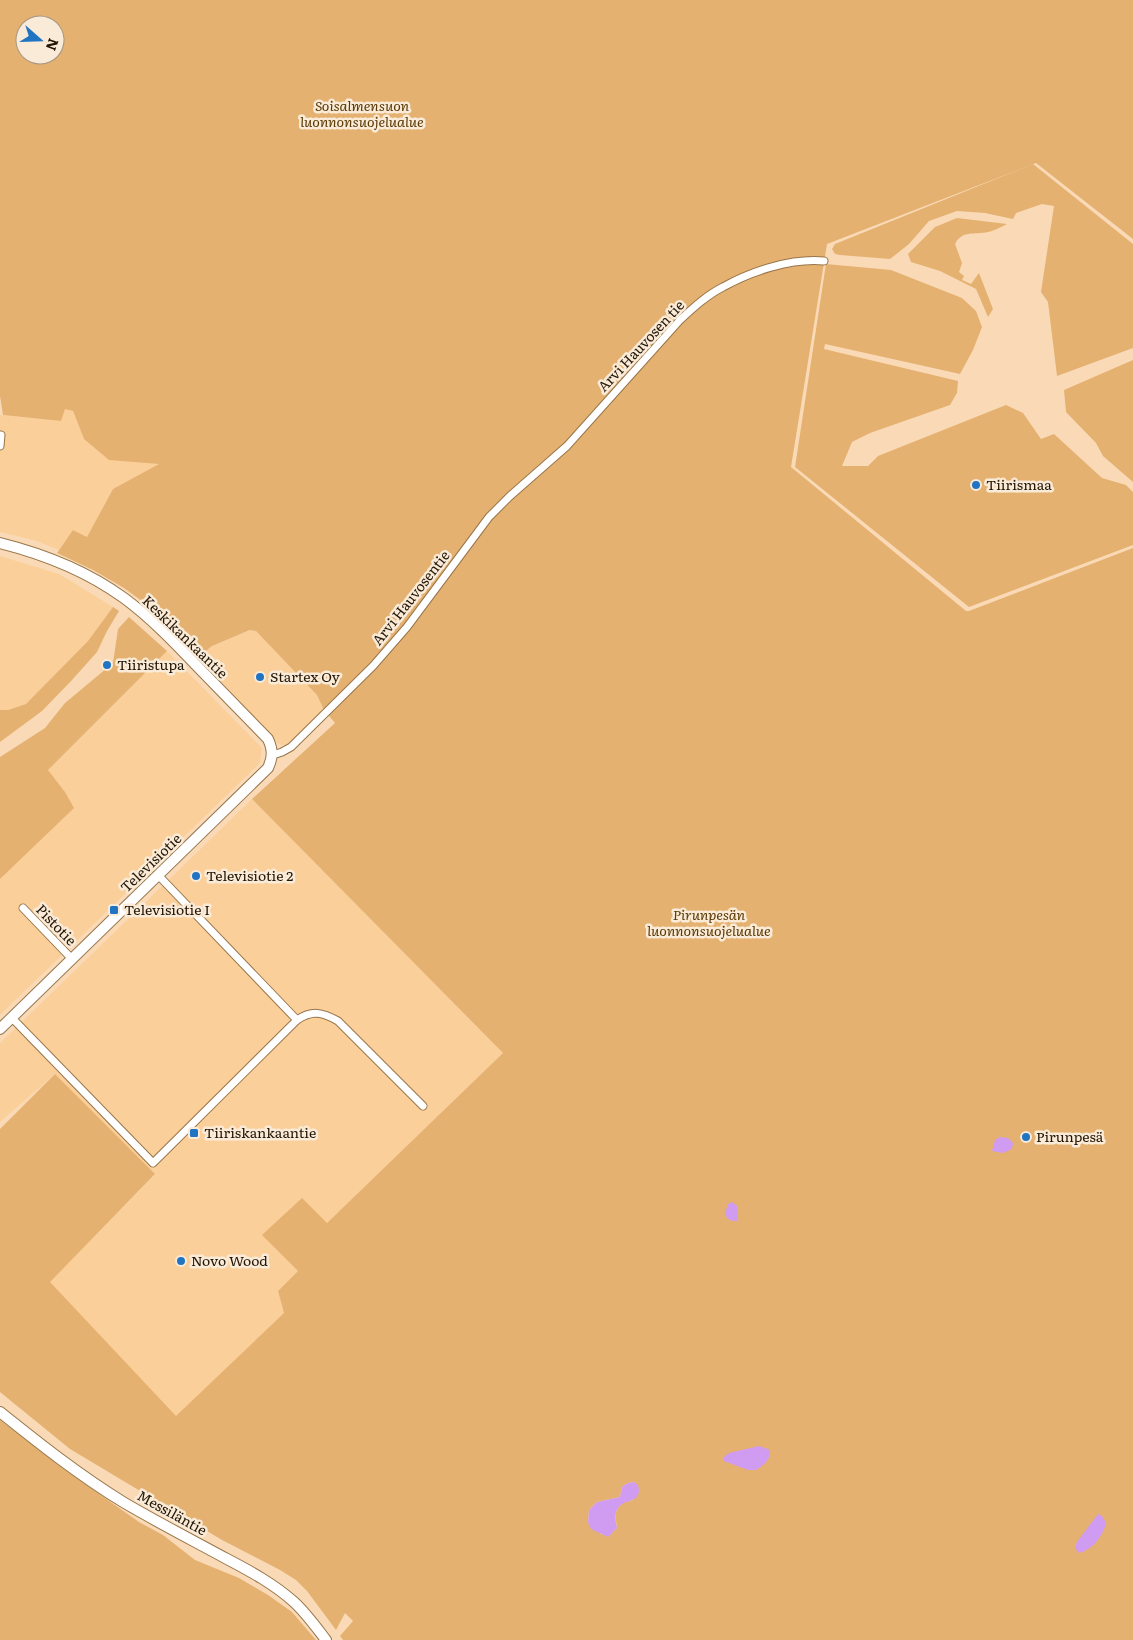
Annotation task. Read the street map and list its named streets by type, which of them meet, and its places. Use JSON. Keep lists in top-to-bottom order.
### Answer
{
  "streets": {
    "street": [
      "Arvi Hauvosen tie",
      "Arvi Hauvosentie",
      "Keskikankaantie",
      "Televisiotie",
      "Pistotie",
      "Messiläntie"
    ]
  },
  "crossings": [
    ["Arvi Hauvosen tie", "Arvi Hauvosentie"],
    ["Arvi Hauvosentie", "Keskikankaantie"],
    ["Arvi Hauvosentie", "Televisiotie"],
    ["Keskikankaantie", "Televisiotie"],
    ["Televisiotie", "Pistotie"]
  ],
  "parks": ["Soisalmensuon luonnonsuojelualue", "Pirunpesän luonnonsuojelualue"],
  "places": {
    "other": [
      "Tiirismaa",
      "Tiiristupa",
      "Startex Oy",
      "Televisiotie 2",
      "Pirunpesä",
      "Novo Wood"
    ],
    "transit": ["Televisiotie I", "Tiiriskankaantie"]
  },
  "north": "right"
}
